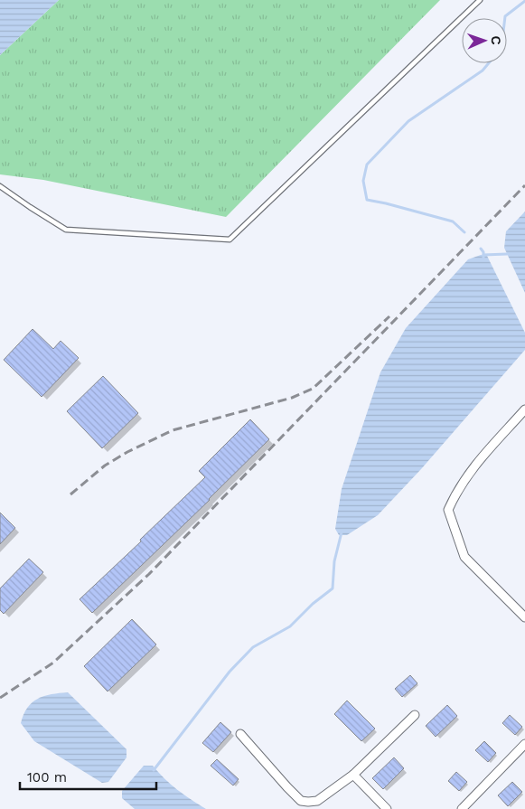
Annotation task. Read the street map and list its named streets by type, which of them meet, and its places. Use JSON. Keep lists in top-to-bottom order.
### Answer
{
  "scale_bar": "100 m",
  "north": "right"
}
